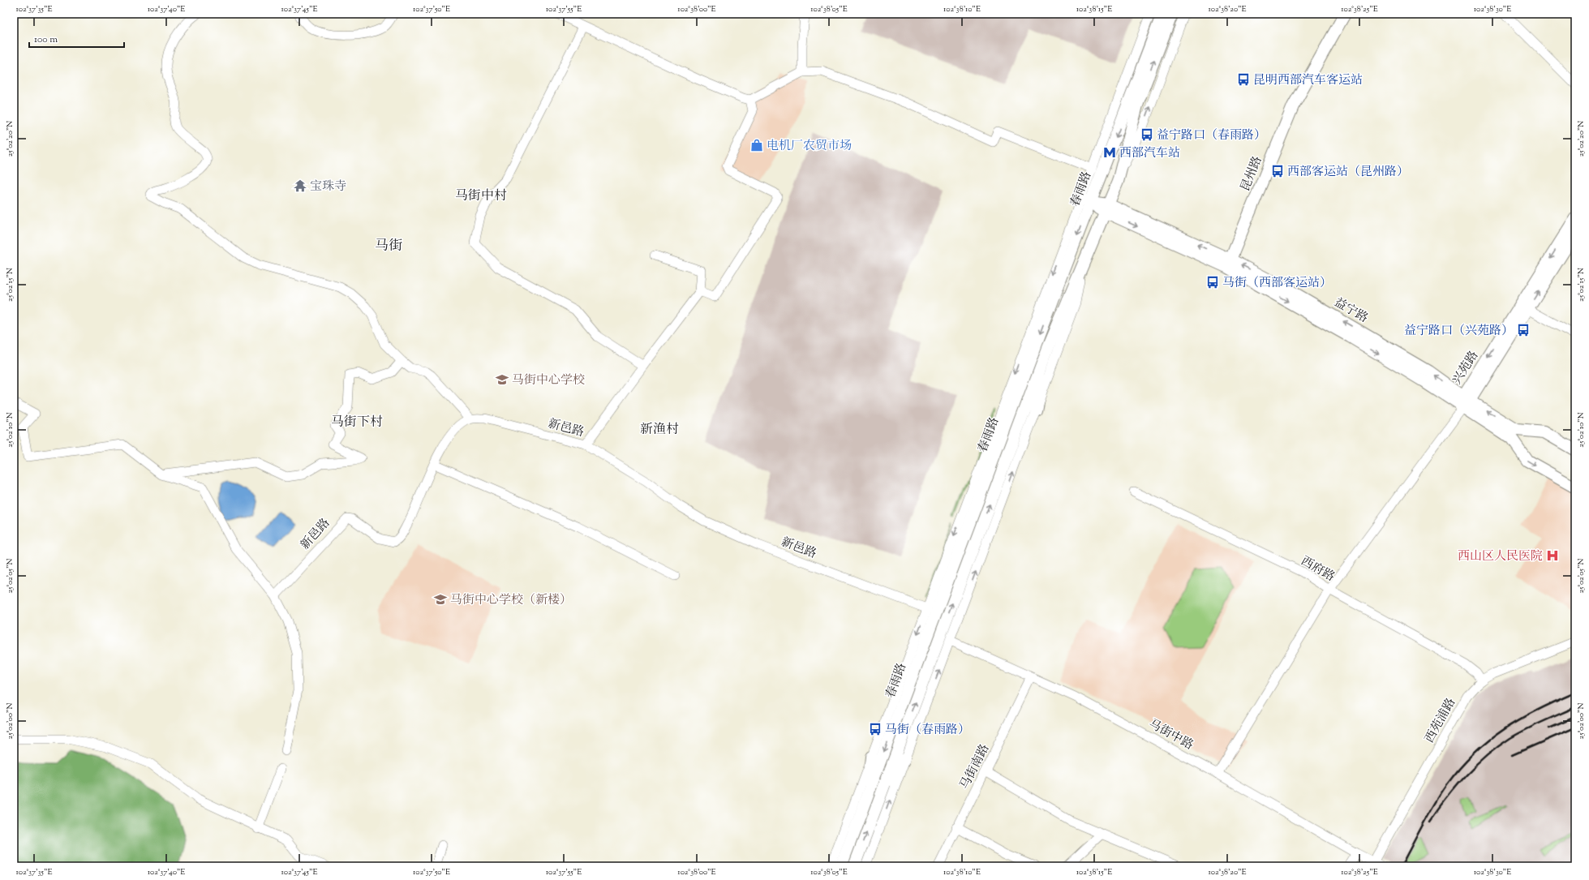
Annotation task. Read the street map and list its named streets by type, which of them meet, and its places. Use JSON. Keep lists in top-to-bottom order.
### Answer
{
  "streets": {
    "main road": [
      "昆州路",
      "春雨路",
      "益宁路",
      "兴苑路"
    ],
    "street": [
      "新邑路",
      "西府路",
      "西苑浦路",
      "马街中路",
      "马街南路"
    ]
  },
  "crossings": [
    ["昆州路", "益宁路"],
    ["春雨路", "益宁路"],
    ["益宁路", "兴苑路"],
    ["西府路", "西苑浦路"],
    ["西苑浦路", "马街中路"],
    ["马街中路", "马街南路"]
  ],
  "districts": [
    "马街中村",
    "马街",
    "马街下村",
    "新渔村"
  ],
  "places": {
    "bus stop": [
      "昆明西部汽车客运站",
      "益宁路口（春雨路）",
      "西部客运站（昆州路）",
      "马街（西部客运站）",
      "益宁路口（兴苑路）",
      "马街（春雨路）"
    ],
    "shop": ["电机厂农贸市场"],
    "metro station": ["西部汽车站"],
    "temple": ["宝珠寺"],
    "school or university": ["马街中心学校", "马街中心学校（新楼）"],
    "hospital": ["西山区人民医院"]
  },
  "scale_bar": "100 m",
  "coordinates": [
    "102°37'35\"E",
    "102°37'40\"E",
    "102°37'45\"E",
    "102°37'50\"E",
    "102°37'55\"E",
    "102°38'00\"E",
    "102°38'05\"E",
    "102°38'10\"E",
    "102°38'15\"E",
    "102°38'20\"E",
    "102°38'25\"E",
    "102°38'30\"E",
    "25°02'20\"N",
    "25°02'15\"N",
    "25°02'10\"N",
    "25°02'05\"N",
    "25°02'00\"N"
  ]
}
